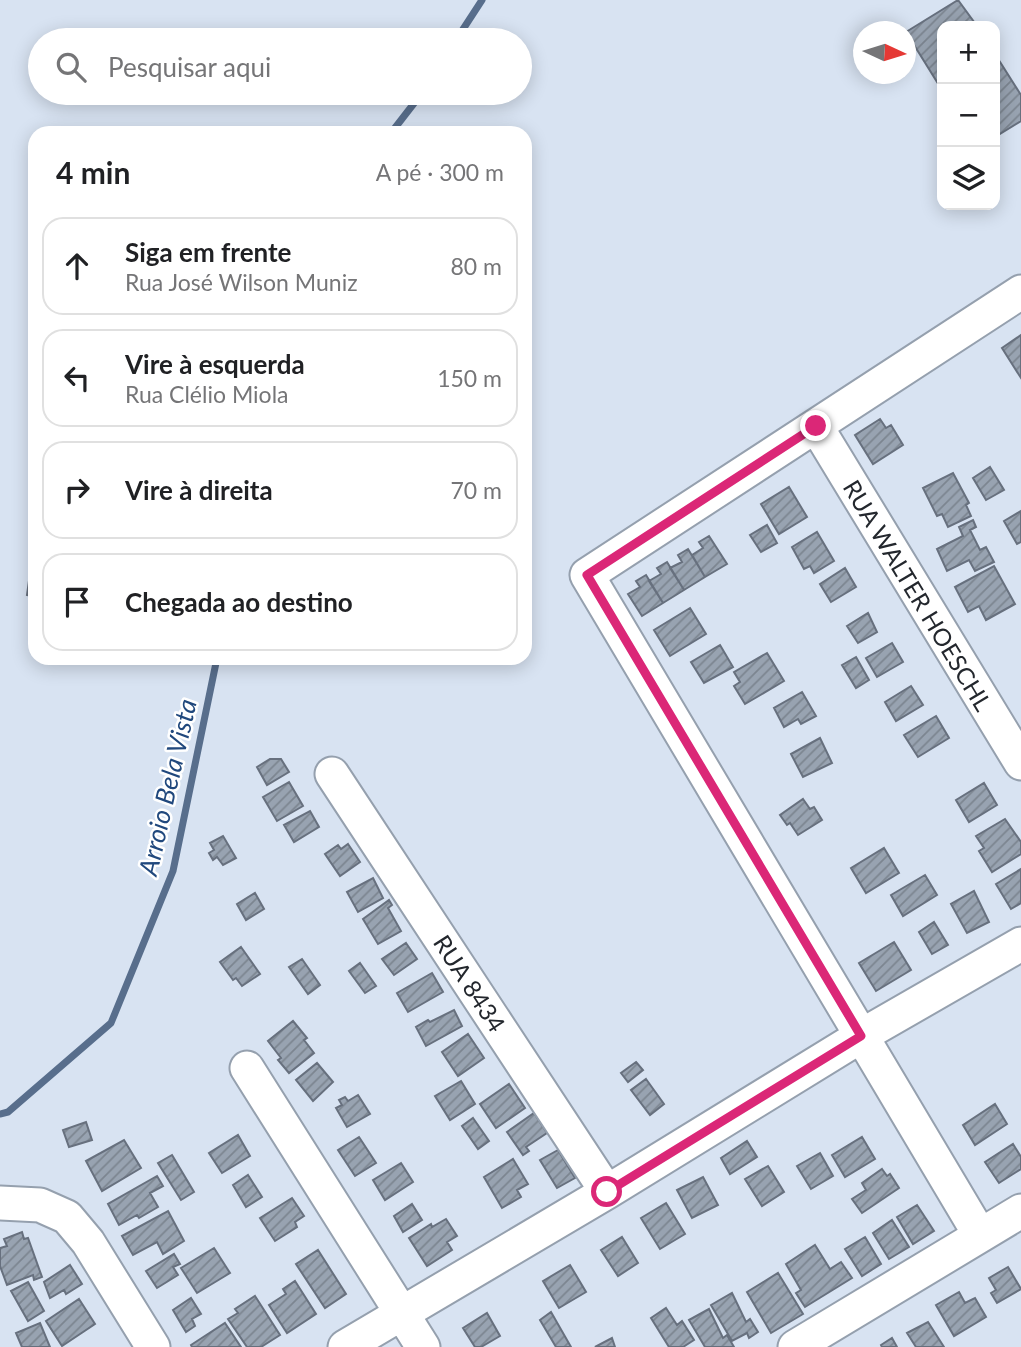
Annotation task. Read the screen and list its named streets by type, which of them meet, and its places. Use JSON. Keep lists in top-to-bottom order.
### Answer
{
  "streets": {
    "street": ["RUA WALTER HOESCHL", "RUA 8434"]
  },
  "water": ["Arroio Bela Vista"],
  "north": "right",
  "page": {
    "map_buttons": ["+", "−"],
    "search": "Pesquisar aqui",
    "heading": ["4 min", "A pé · 300 m"],
    "list": [
      ["Siga em frente", "Rua José Wilson Muniz", "80 m"],
      ["Vire à esquerda", "Rua Clélio Miola", "150 m"],
      ["Vire à direita", "70 m"],
      "Chegada ao destino"
    ]
  }
}
